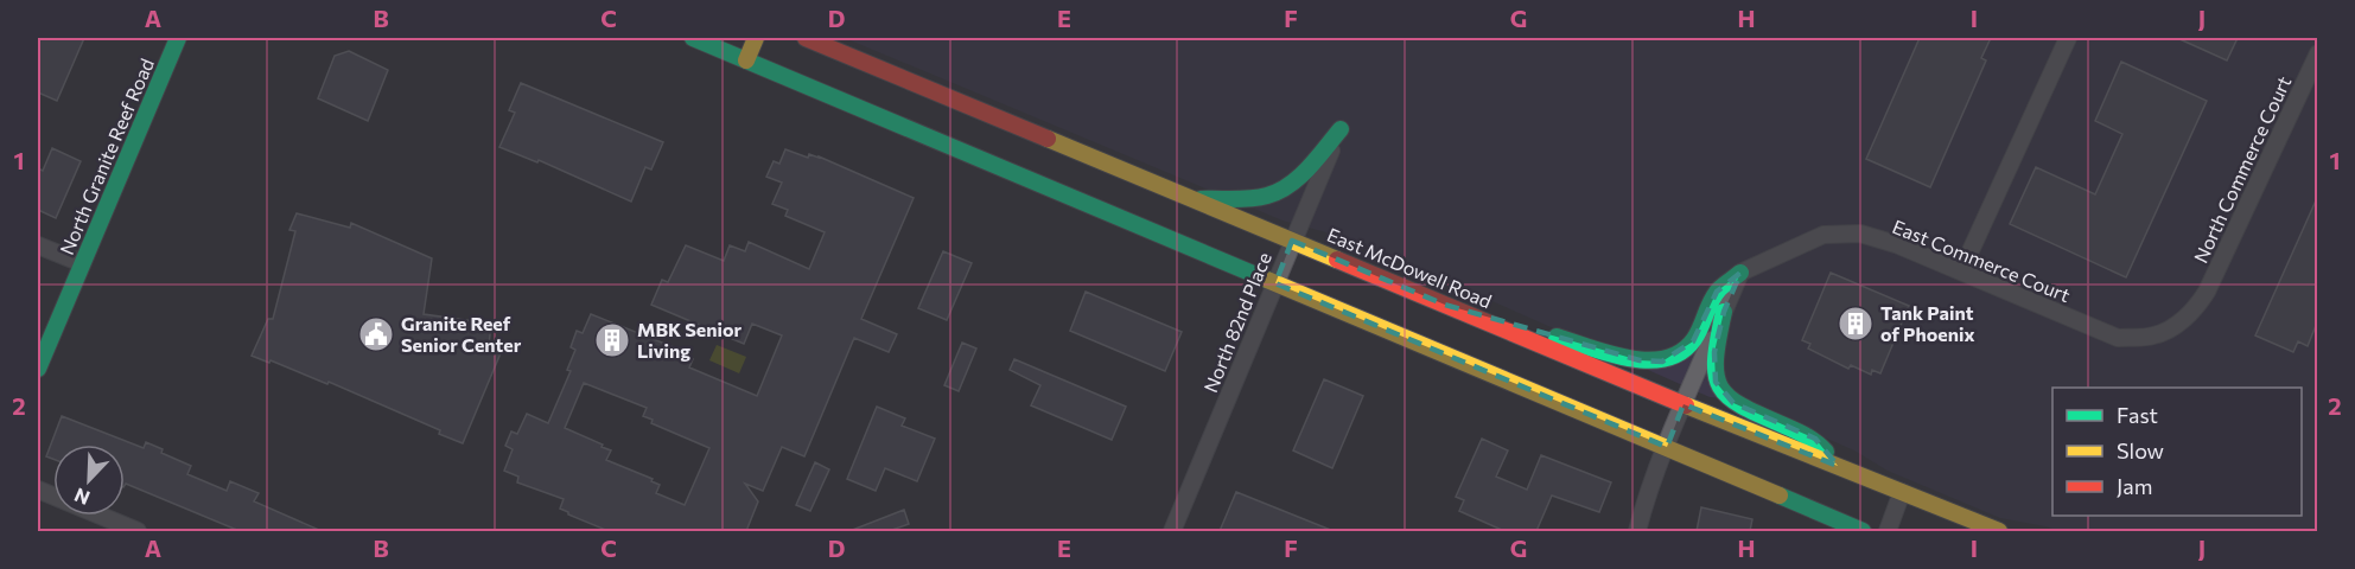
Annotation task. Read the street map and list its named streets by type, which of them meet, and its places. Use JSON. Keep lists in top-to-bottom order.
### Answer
{
  "streets": {
    "main road": ["North Granite Reef Road", "East McDowell Road"],
    "street": ["North Commerce Court", "East Commerce Court", "North 82nd Place"]
  },
  "crossings": [
    ["North Commerce Court", "East Commerce Court"],
    ["East McDowell Road", "North 82nd Place"]
  ],
  "places": {
    "building": ["Tank Paint of Phoenix", "MBK Senior Living"],
    "public building": ["Granite Reef Senior Center"]
  },
  "legend": ["Fast", "Slow", "Jam"],
  "north": "bottom left",
  "grid": {
    "columns": [
      "A",
      "B",
      "C",
      "D",
      "E",
      "F",
      "G",
      "H",
      "I",
      "J"
    ],
    "rows": ["1", "2"]
  }
}
